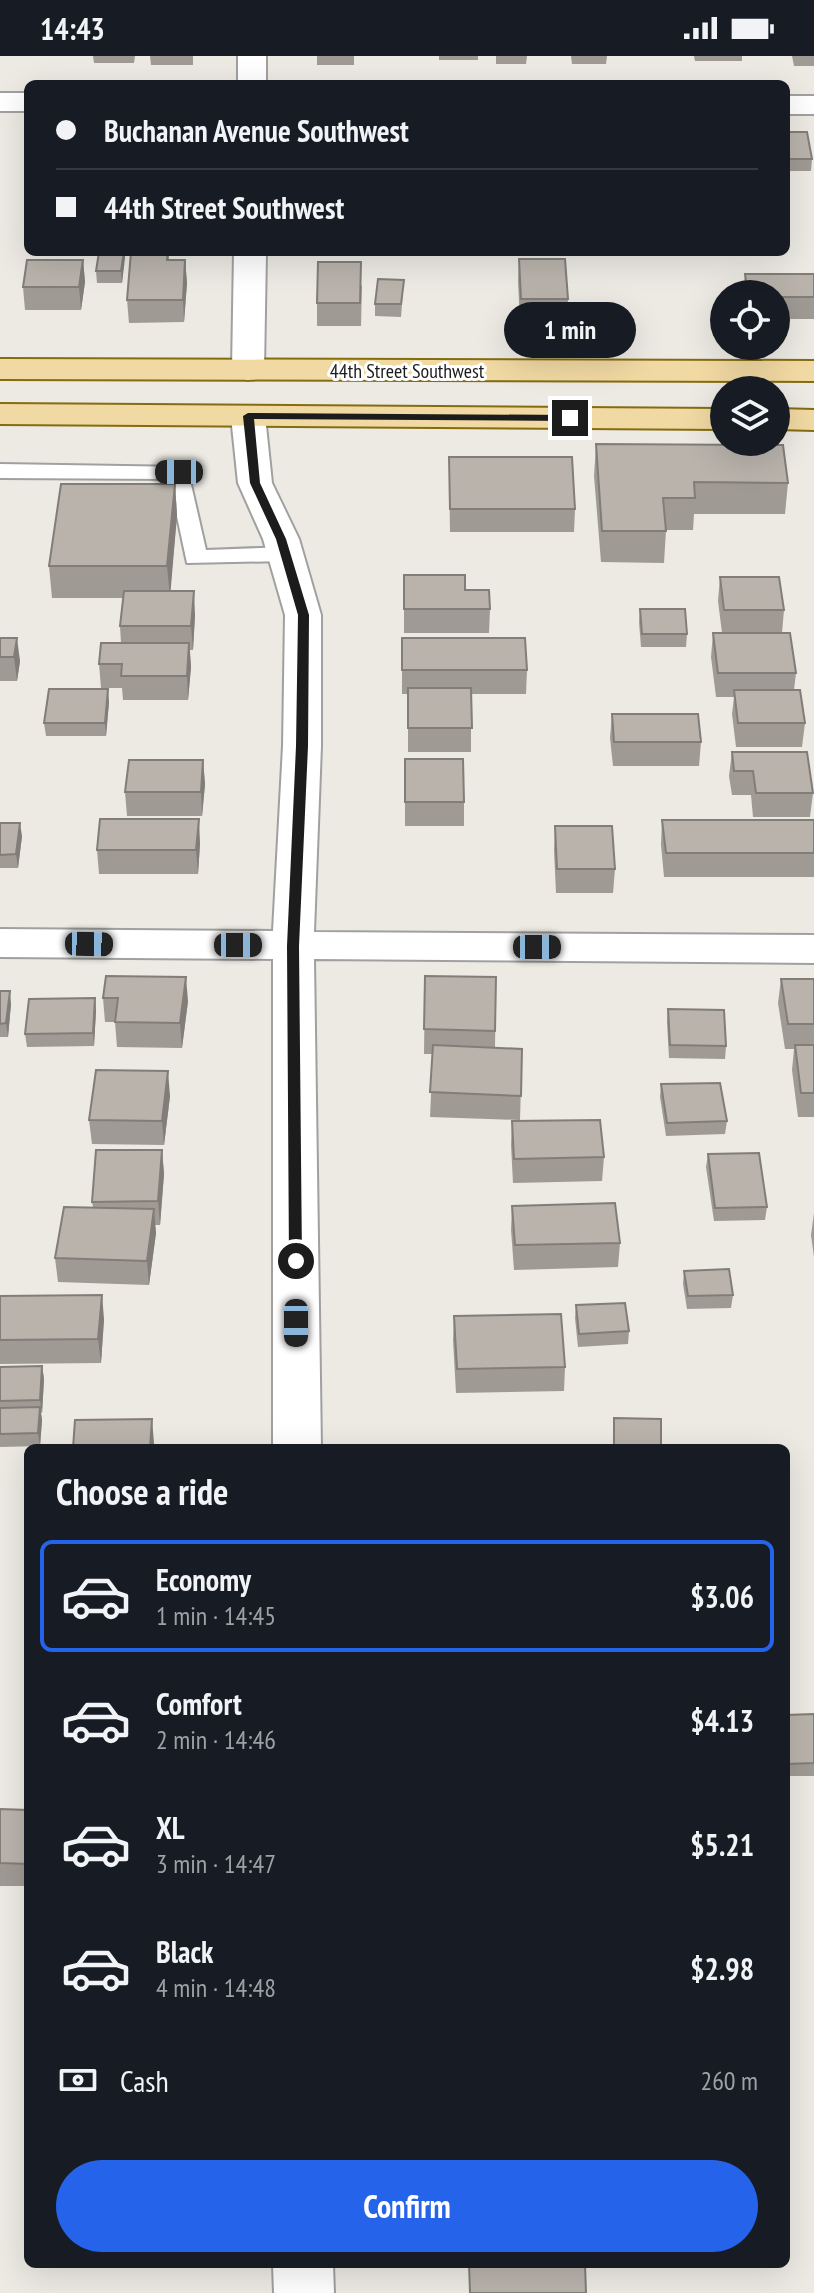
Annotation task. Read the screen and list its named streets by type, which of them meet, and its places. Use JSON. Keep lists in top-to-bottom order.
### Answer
{
  "streets": {
    "main road": ["44th Street Southwest"]
  },
  "page": {
    "status": "14:43",
    "banner": ["Buchanan Avenue Southwest", "44th Street Southwest"],
    "bubble": "1 min",
    "heading": "Choose a ride",
    "list": [
      {
        "name": "Economy",
        "note": "1 min · 14:45",
        "value": "$3.06"
      },
      {
        "name": "Comfort",
        "note": "2 min · 14:46",
        "value": "$4.13"
      },
      {
        "name": "XL",
        "note": "3 min · 14:47",
        "value": "$5.21"
      },
      {
        "name": "Black",
        "note": "4 min · 14:48",
        "value": "$2.98"
      }
    ],
    "pay": ["Cash", "260 m"],
    "buttons": "Confirm"
  }
}
